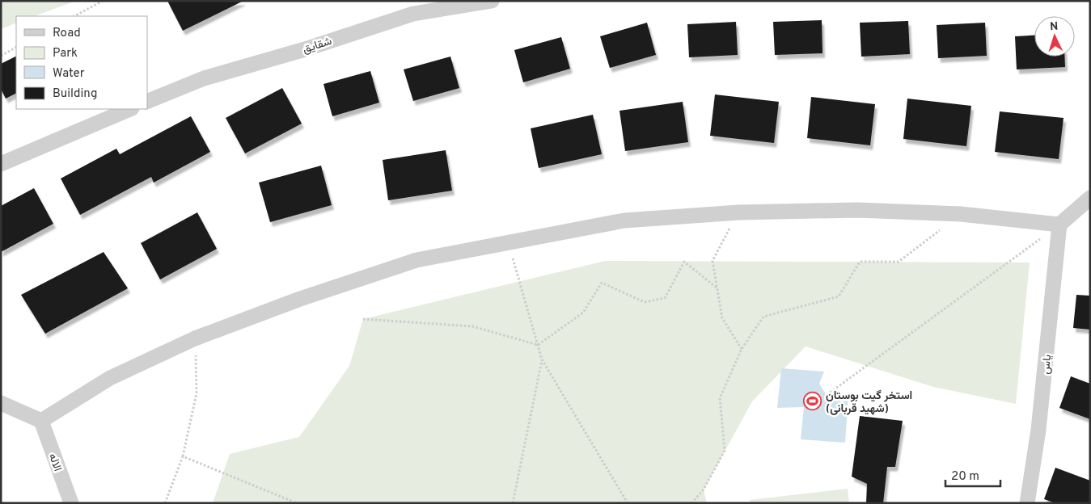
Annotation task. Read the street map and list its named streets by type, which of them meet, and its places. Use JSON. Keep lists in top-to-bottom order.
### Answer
{
  "streets": {
    "street": ["شقایق", "یاس", "الاله"]
  },
  "places": {
    "sports": ["استخر گیت بوستان (شهید قربانی)"]
  },
  "legend": [
    "Road",
    "Park",
    "Water",
    "Building"
  ],
  "scale_bar": "20 m",
  "north": "top"
}
